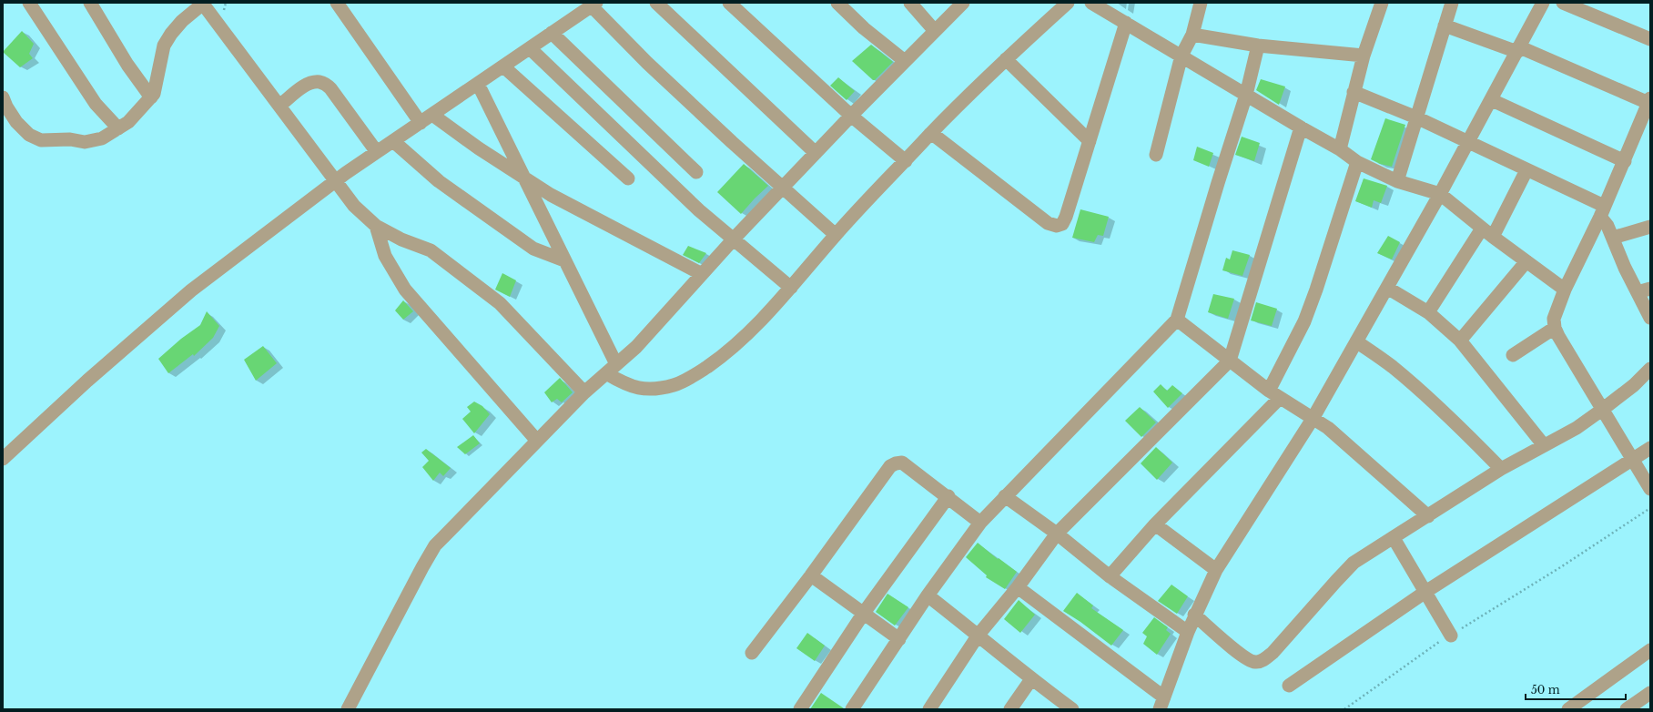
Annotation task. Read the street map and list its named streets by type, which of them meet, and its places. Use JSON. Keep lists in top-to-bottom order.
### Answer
{
  "scale_bar": "50 m"
}
